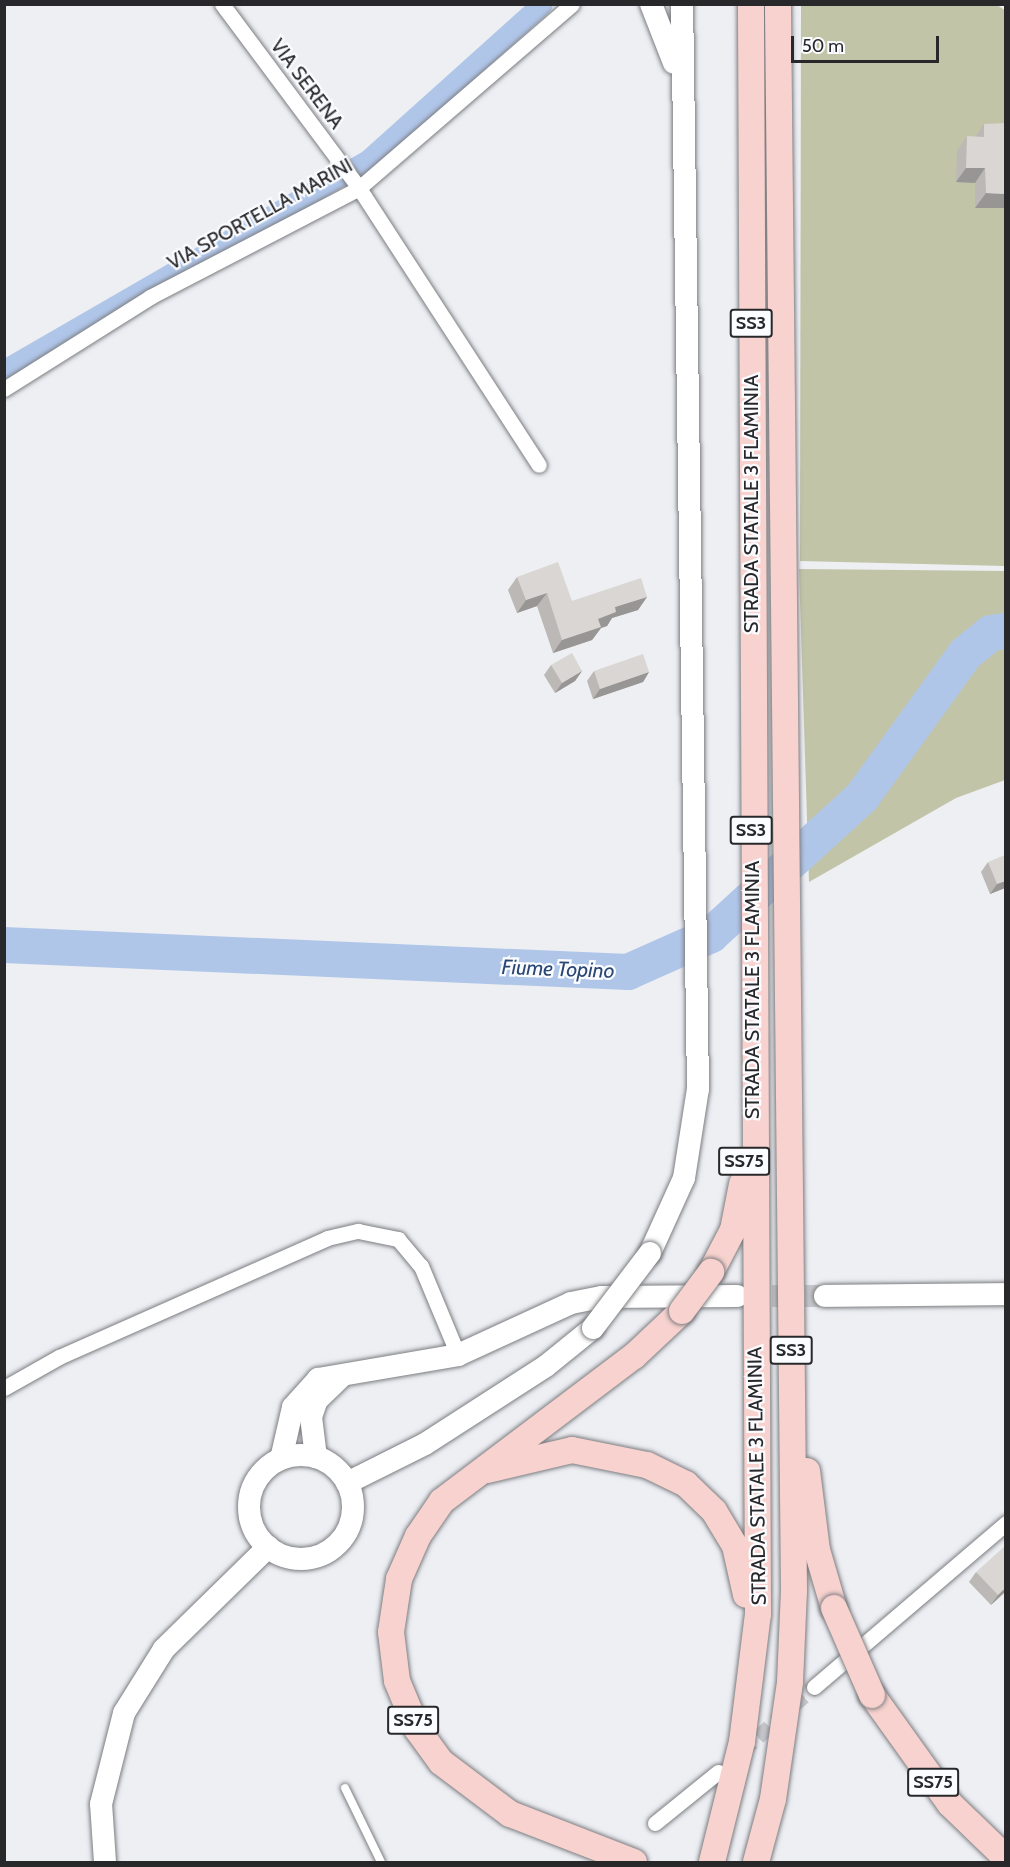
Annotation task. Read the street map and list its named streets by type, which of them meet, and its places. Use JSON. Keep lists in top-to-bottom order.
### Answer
{
  "streets": {
    "highway": ["SS3", "STRADA STATALE 3 FLAMINIA", "SS75"],
    "street": ["VIA SERENA", "VIA SPORTELLA MARINI"]
  },
  "crossings": [
    ["VIA SERENA", "VIA SPORTELLA MARINI"],
    ["STRADA STATALE 3 FLAMINIA", "SS75"]
  ],
  "water": ["Fiume Topino"],
  "scale_bar": "50 m"
}
